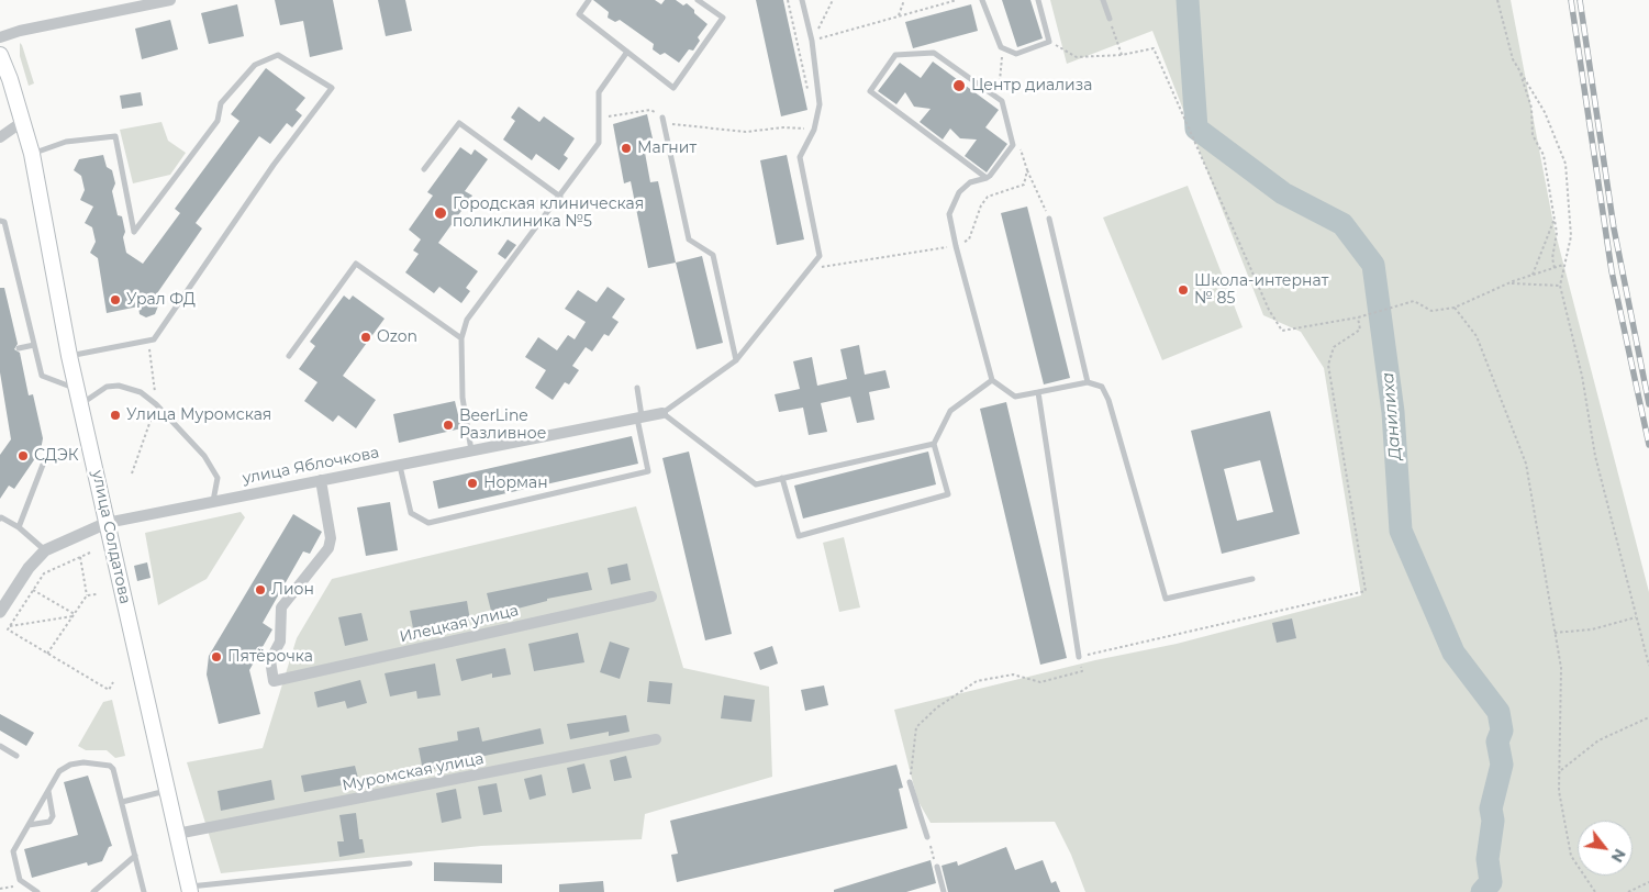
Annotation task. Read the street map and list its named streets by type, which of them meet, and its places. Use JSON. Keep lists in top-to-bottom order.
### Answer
{
  "streets": {
    "main road": ["улица Солдатова"],
    "street": ["улица Яблочкова", "Илецкая улица", "Муромская улица"]
  },
  "crossings": [
    ["улица Яблочкова", "улица Солдатова"],
    ["улица Яблочкова", "Илецкая улица"],
    ["улица Солдатова", "Муромская улица"]
  ],
  "water": ["Данилиха"],
  "places": [
    "Центр диализа",
    "Магнит",
    "Городская клиническая поликлиника №5",
    "Школа-интернат № 85",
    "Урал ФД",
    "Ozon",
    "Улица Муромская",
    "BeerLine Разливное",
    "СДЭК",
    "Норман",
    "Лион",
    "Пятёрочка"
  ],
  "north": "bottom right"
}
